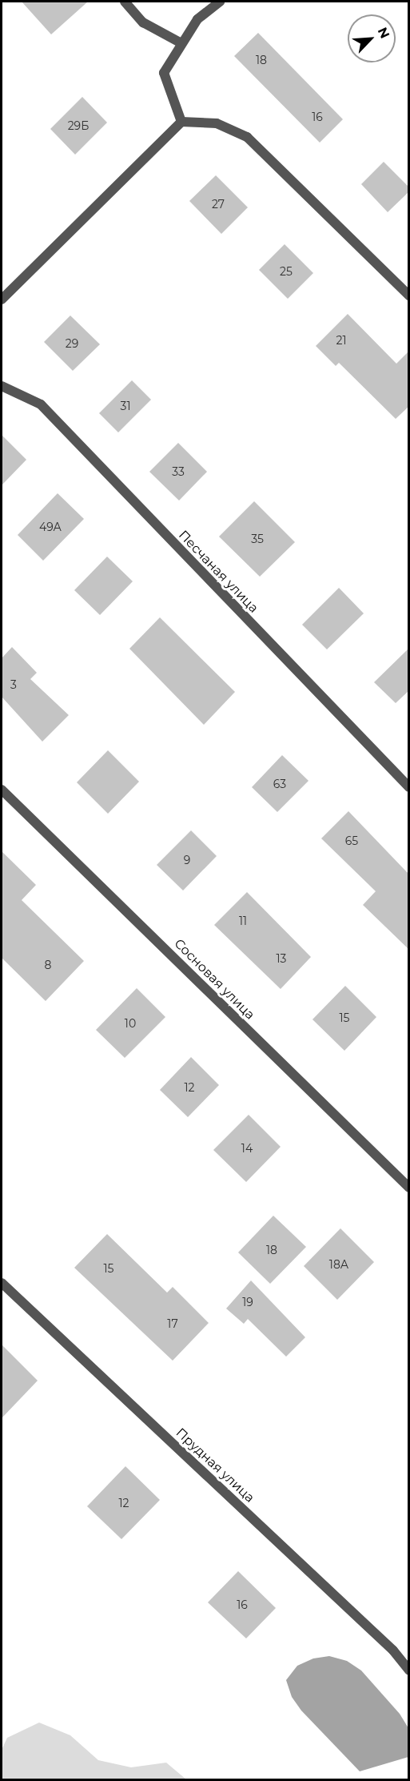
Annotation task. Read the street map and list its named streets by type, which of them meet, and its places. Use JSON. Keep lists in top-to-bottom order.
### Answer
{
  "streets": {
    "street": ["Песчаная улица", "Сосновая улица", "Прудная улица"]
  },
  "house_numbers": [
    "18",
    "16",
    "29Б",
    "27",
    "25",
    "21",
    "29",
    "31",
    "33",
    "49А",
    "35",
    "3",
    "63",
    "65",
    "9",
    "11",
    "13",
    "8",
    "15",
    "10",
    "12",
    "14",
    "18",
    "18А",
    "15",
    "19",
    "17",
    "12",
    "16"
  ],
  "north": "top right"
}
